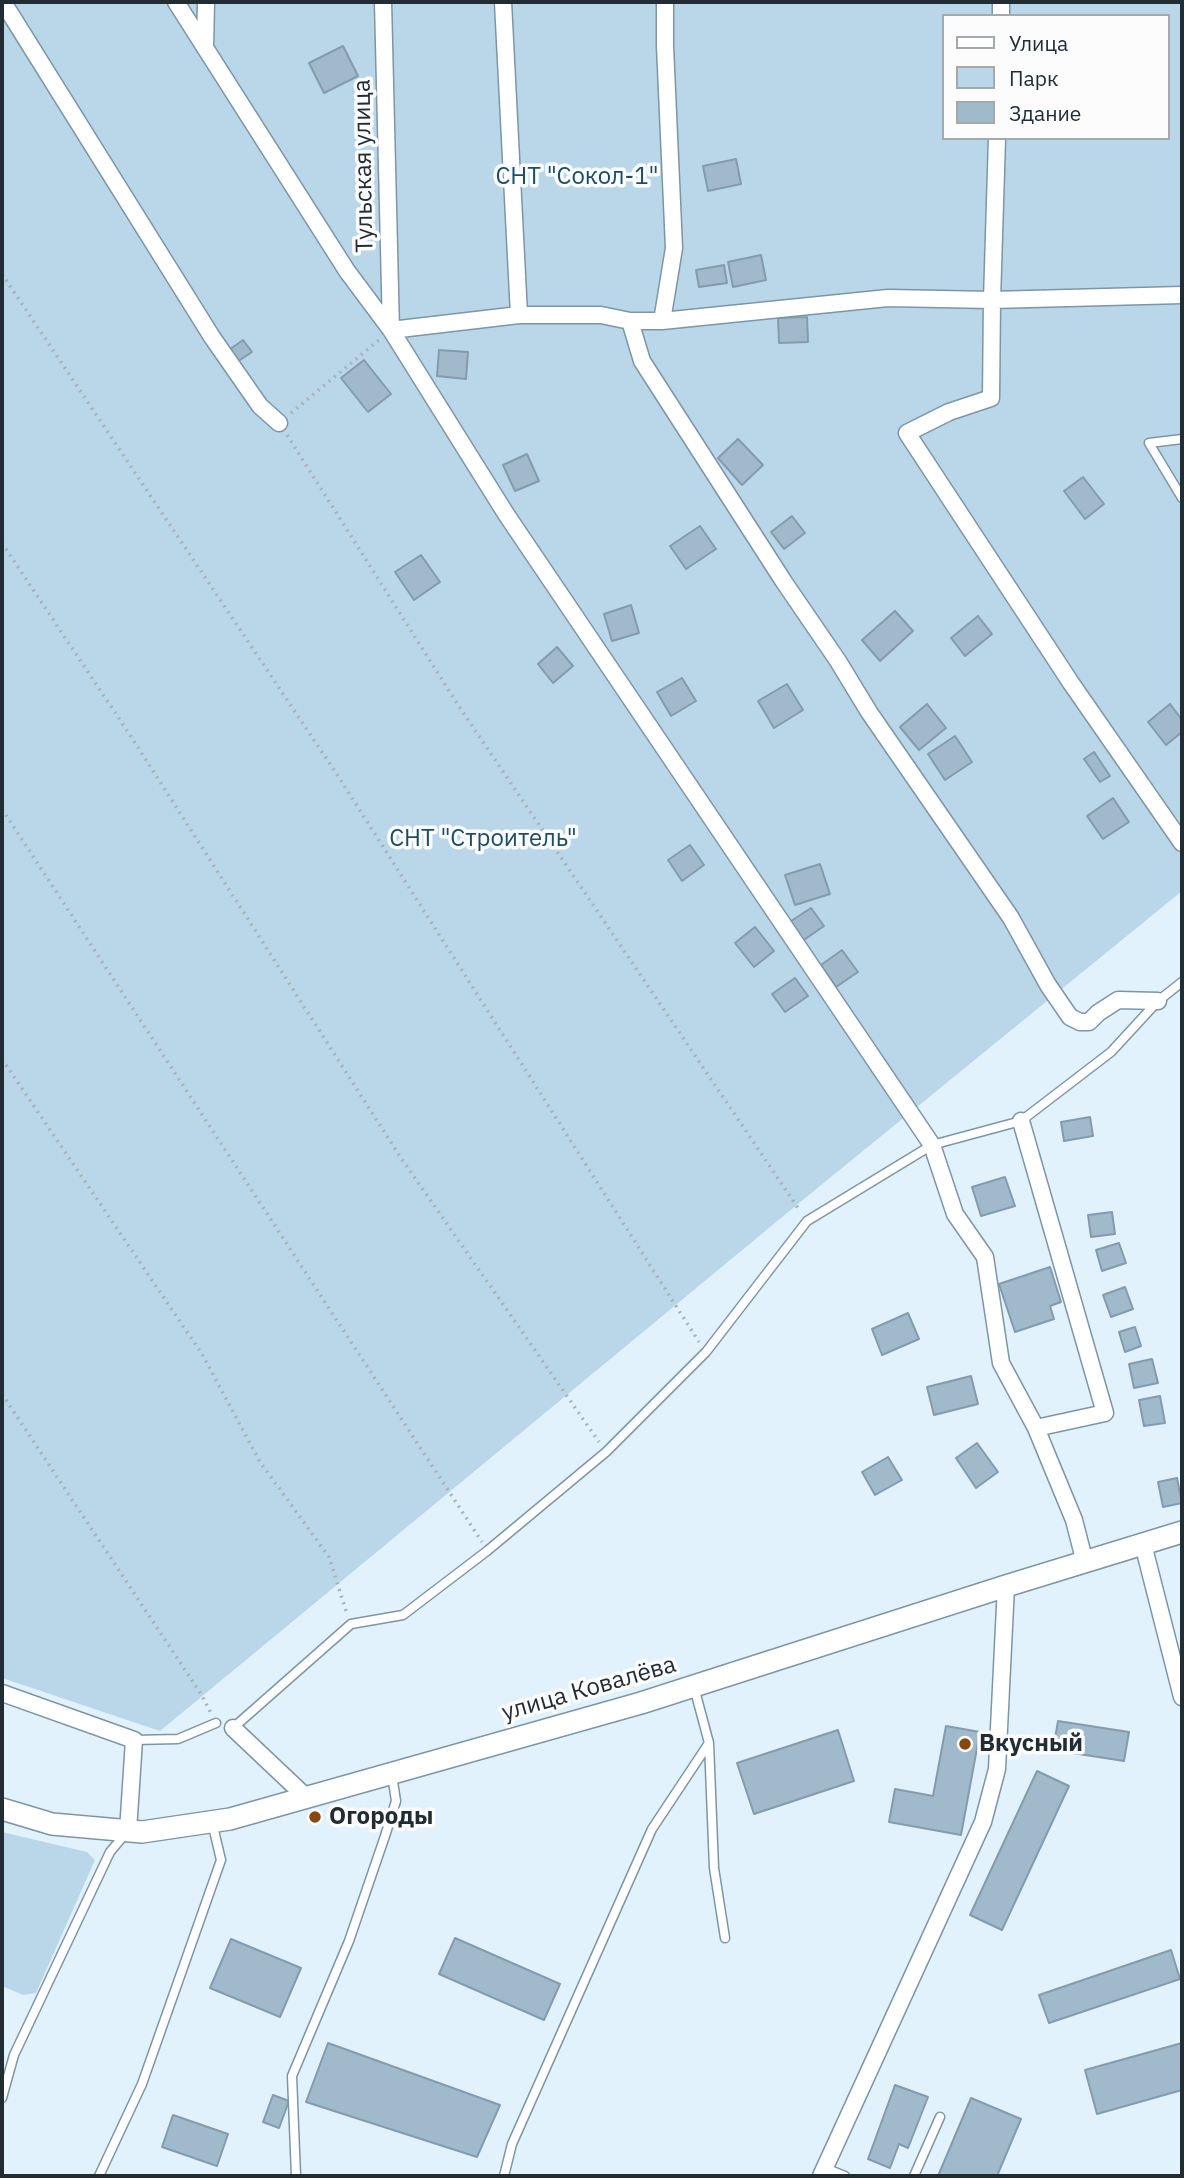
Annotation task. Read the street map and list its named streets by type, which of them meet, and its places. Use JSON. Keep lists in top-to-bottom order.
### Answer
{
  "streets": {
    "street": ["Тульская улица", "улица Ковалёва"]
  },
  "parks": ["СНТ \"Сокол-1\"", "СНТ \"Строитель\""],
  "places": ["Вкусный", "Огороды"],
  "legend": ["Улица", "Парк", "Здание"]
}
